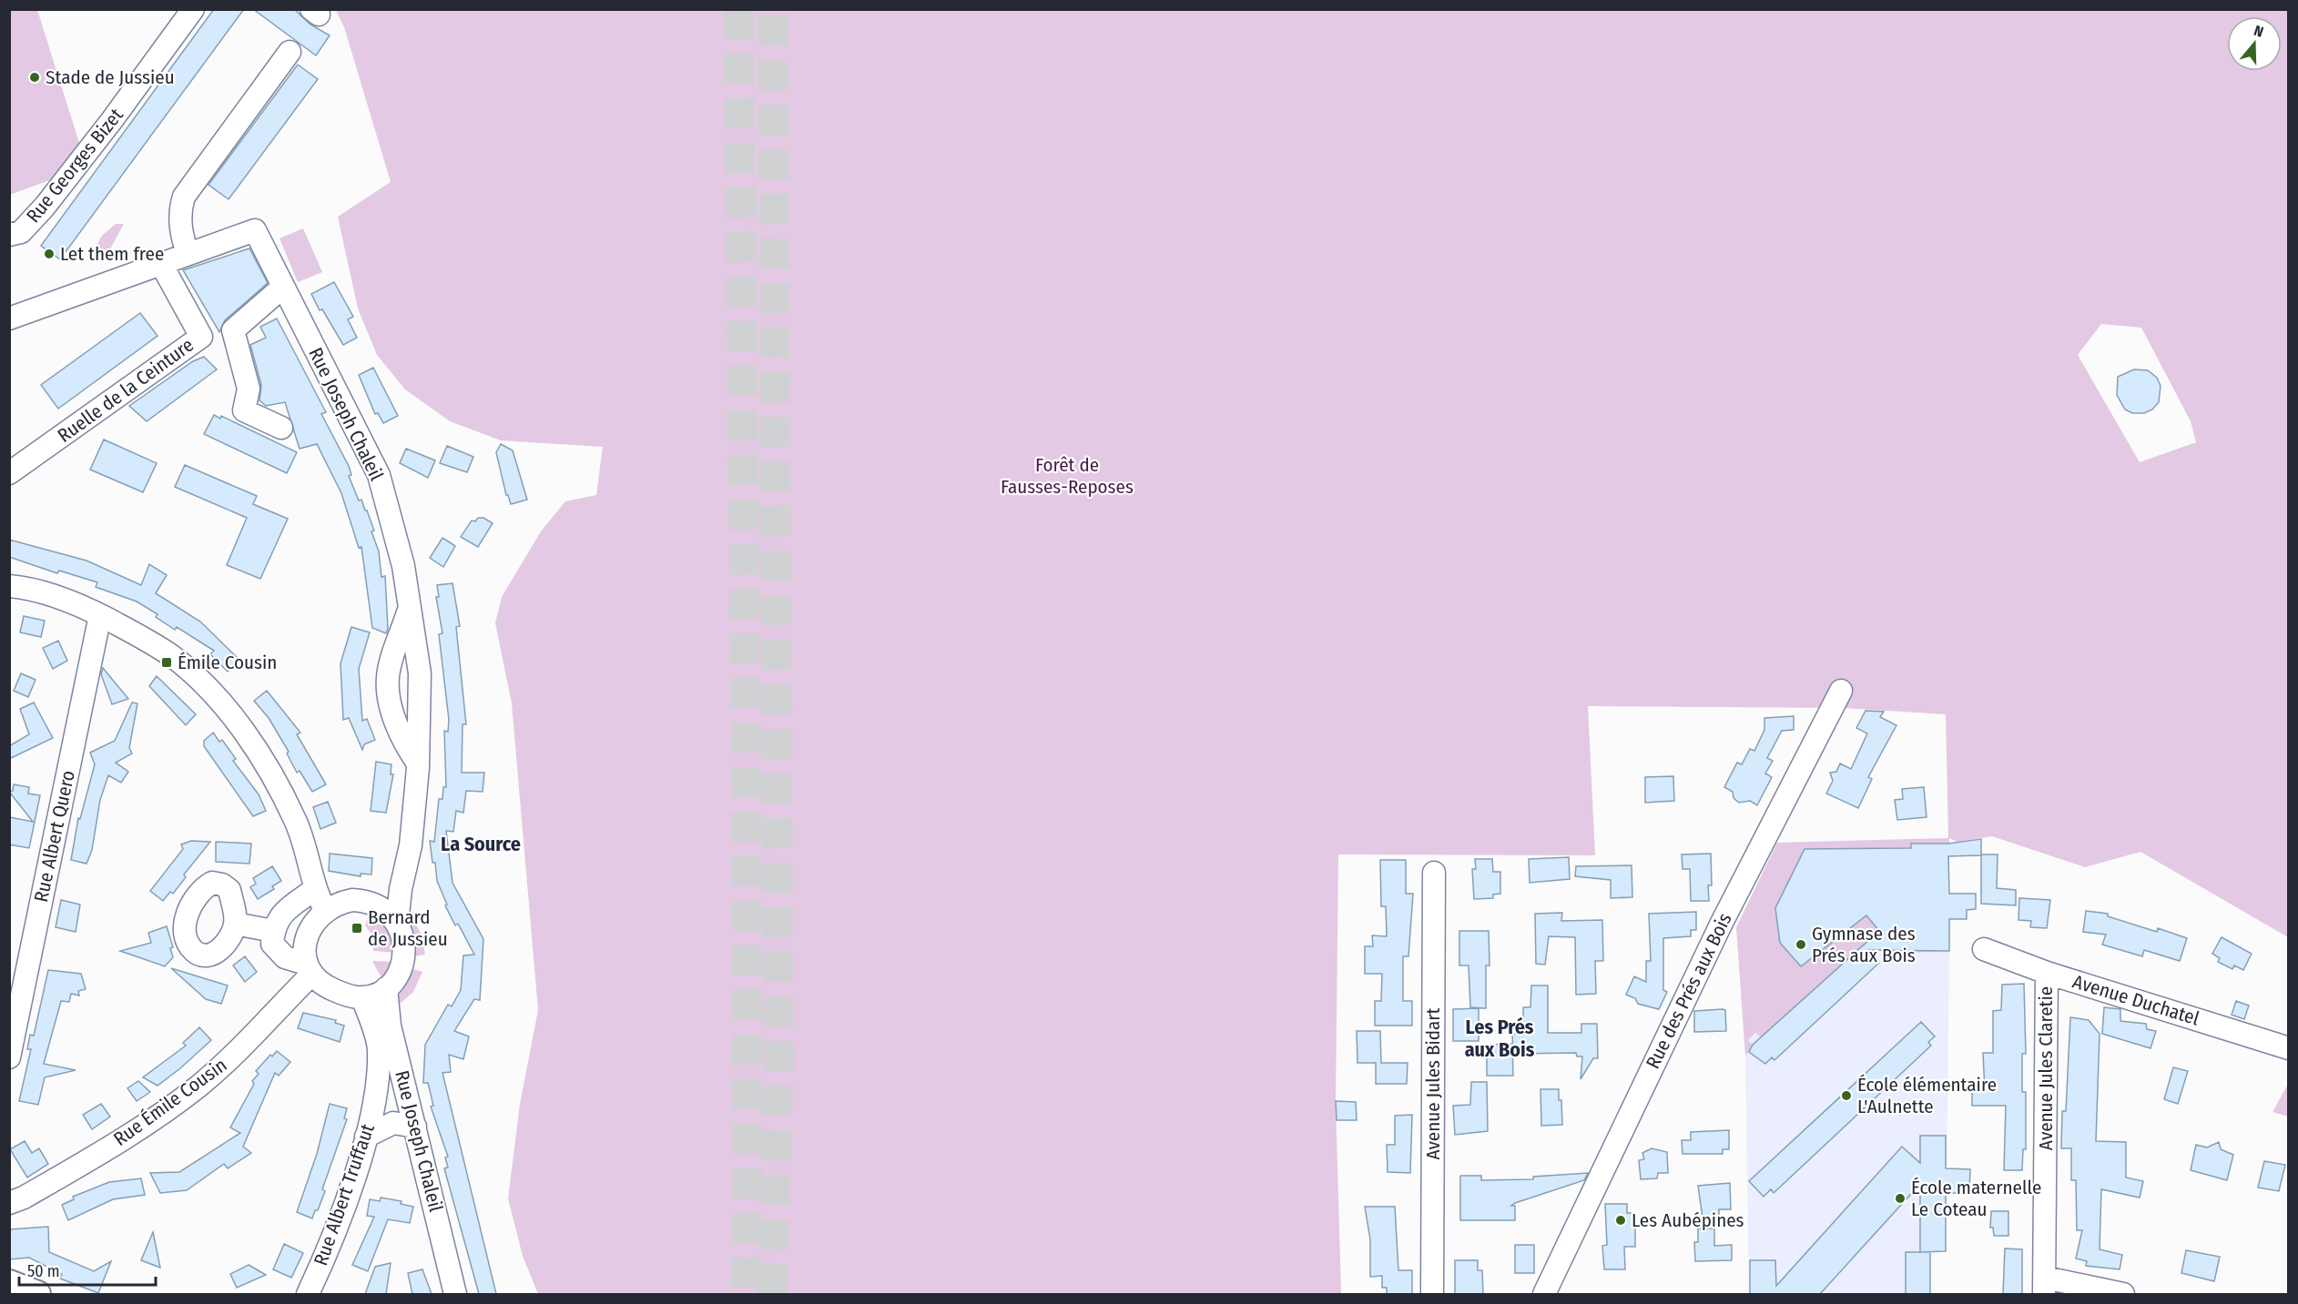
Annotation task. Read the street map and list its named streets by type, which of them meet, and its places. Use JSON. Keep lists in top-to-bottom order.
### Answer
{
  "streets": {
    "street": [
      "Rue Georges Bizet",
      "Ruelle de la Ceinture",
      "Rue Joseph Chaleil",
      "Rue Albert Quero",
      "Rue des Prés aux Bois",
      "Avenue Duchatel",
      "Avenue Jules Claretie",
      "Avenue Jules Bidart",
      "Rue Émile Cousin",
      "Rue Albert Truffaut"
    ]
  },
  "crossings": [
    ["Rue Joseph Chaleil", "Rue Émile Cousin"],
    ["Rue Joseph Chaleil", "Rue Albert Truffaut"],
    ["Avenue Duchatel", "Avenue Jules Claretie"],
    ["Rue Émile Cousin", "Rue Albert Truffaut"]
  ],
  "districts": ["La Source", "Les Prés aux Bois"],
  "parks": ["Forêt de Fausses-Reposes"],
  "places": {
    "other": [
      "Stade de Jussieu",
      "Let them free",
      "Gymnase des Prés aux Bois",
      "École élémentaire L'Aulnette",
      "École maternelle Le Coteau",
      "Les Aubépines"
    ],
    "transit": ["Émile Cousin", "Bernard de Jussieu"]
  },
  "scale_bar": "50 m",
  "north": "top"
}
